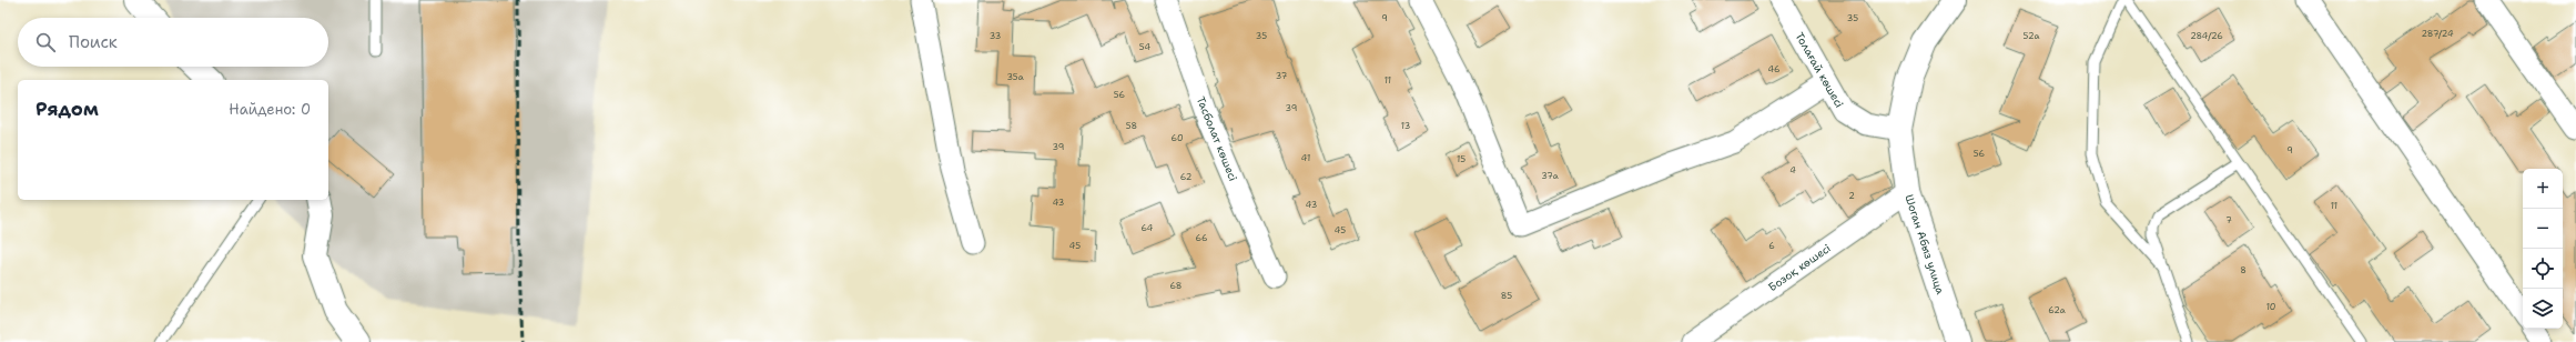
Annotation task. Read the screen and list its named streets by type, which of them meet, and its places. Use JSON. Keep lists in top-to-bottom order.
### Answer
{
  "streets": {
    "street": [
      "Толағай көшесі",
      "Тасболат көшесі",
      "Шоган Абыз улица",
      "Бозоқ көшесі"
    ]
  },
  "crossings": [
    ["Толағай көшесі", "Шоган Абыз улица"],
    ["Шоган Абыз улица", "Бозоқ көшесі"]
  ],
  "house_numbers": [
    "9",
    "35",
    "287/24",
    "33",
    "35",
    "52а",
    "284/26",
    "54",
    "46",
    "37",
    "35а",
    "11",
    "56",
    "39",
    "58",
    "13",
    "60",
    "39",
    "9",
    "56",
    "41",
    "15",
    "4",
    "37а",
    "62",
    "2",
    "43",
    "43",
    "11",
    "7",
    "64",
    "45",
    "66",
    "45",
    "6",
    "8",
    "68",
    "85",
    "10",
    "62а"
  ],
  "page": {
    "search": "Поиск",
    "heading": ["Рядом", "Найдено: 0"],
    "map_buttons": ["+", "−"]
  }
}
